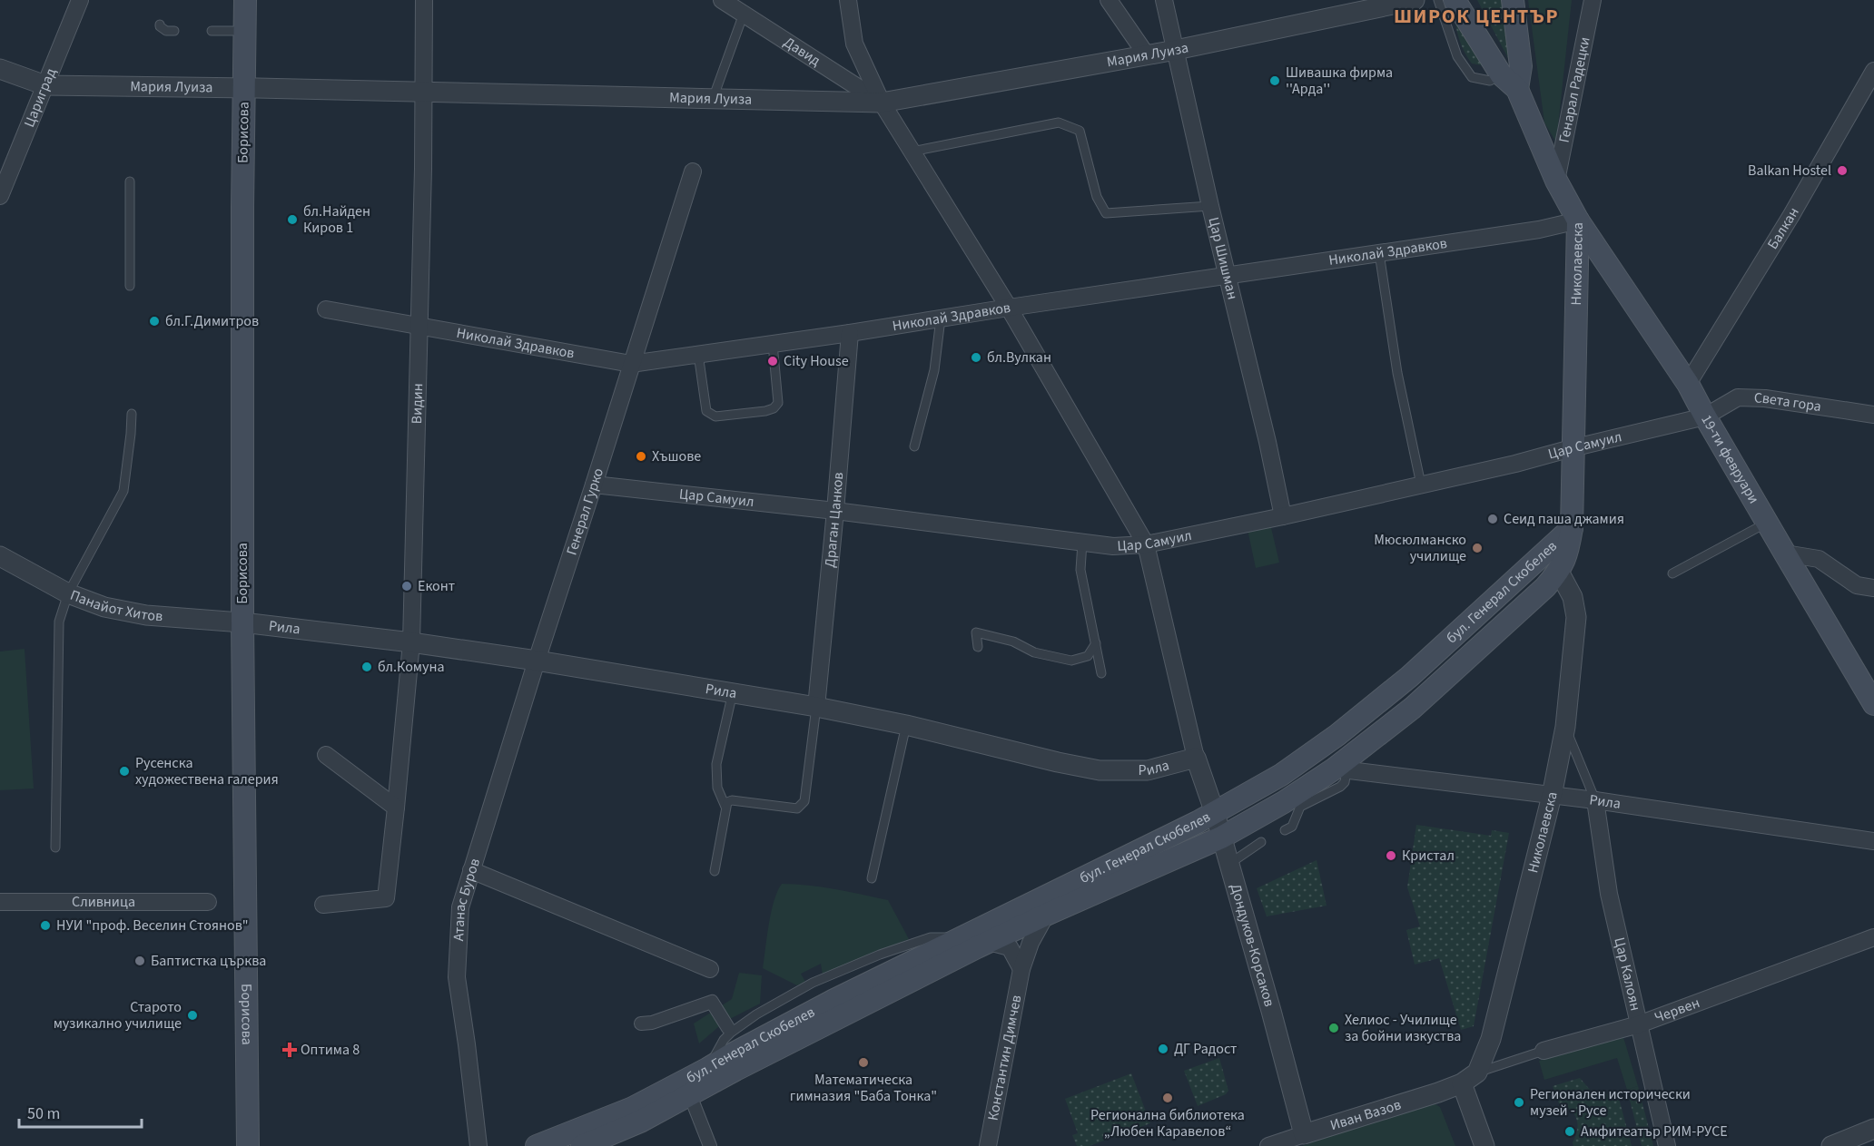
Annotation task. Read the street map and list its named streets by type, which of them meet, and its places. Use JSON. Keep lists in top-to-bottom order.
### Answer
{
  "streets": {
    "main road": [
      "Борисова",
      "Николаевска",
      "19-ти февруари",
      "бул. Генерал Скобелев"
    ],
    "street": [
      "Давид",
      "Мария Луиза",
      "Генарал Радецки",
      "Цариград",
      "Балкан",
      "Николай Здравков",
      "Цар Шишман",
      "Света гора",
      "Видин",
      "Цар Самуил",
      "Генерал Гурко",
      "Драган Цанков",
      "Панайот Хитов",
      "Рила",
      "Атанас Буров",
      "Сливница",
      "Дондуков-Корсаков",
      "Цар Калоян",
      "Червен",
      "Константин Димчев",
      "Иван Вазов"
    ]
  },
  "crossings": [
    ["Давид", "Мария Луиза"],
    ["Мария Луиза", "Цариград"],
    ["Мария Луиза", "Борисова"],
    ["Мария Луиза", "Цар Шишман"],
    ["Мария Луиза", "Видин"],
    ["Генарал Радецки", "Николаевска"],
    ["Борисова", "Панайот Хитов"],
    ["Борисова", "Рила"],
    ["Балкан", "19-ти февруари"],
    ["Николай Здравков", "Цар Шишман"],
    ["Николай Здравков", "Николаевска"],
    ["Николай Здравков", "Видин"],
    ["Николай Здравков", "19-ти февруари"],
    ["Николай Здравков", "Генерал Гурко"],
    ["Николай Здравков", "Драган Цанков"],
    ["Цар Шишман", "Цар Самуил"],
    ["Николаевска", "Цар Самуил"],
    ["Николаевска", "19-ти февруари"],
    ["Николаевска", "бул. Генерал Скобелев"],
    ["Николаевска", "Рила"],
    ["Николаевска", "Червен"],
    ["Николаевска", "Иван Вазов"],
    ["Света гора", "Цар Самуил"],
    ["Света гора", "19-ти февруари"],
    ["Видин", "Рила"],
    ["Цар Самуил", "19-ти февруари"],
    ["Цар Самуил", "Генерал Гурко"],
    ["Цар Самуил", "Драган Цанков"],
    ["Генерал Гурко", "Рила"],
    ["Генерал Гурко", "Атанас Буров"],
    ["Драган Цанков", "Рила"],
    ["бул. Генерал Скобелев", "Рила"],
    ["бул. Генерал Скобелев", "Дондуков-Корсаков"],
    ["бул. Генерал Скобелев", "Константин Димчев"],
    ["Панайот Хитов", "Рила"],
    ["Рила", "Атанас Буров"],
    ["Рила", "Дондуков-Корсаков"],
    ["Рила", "Цар Калоян"],
    ["Дондуков-Корсаков", "Иван Вазов"],
    ["Цар Калоян", "Червен"],
    ["Червен", "Иван Вазов"]
  ],
  "districts": ["ШИРОК ЦЕНТЪР"],
  "places": {
    "other": [
      "Шивашка фирма ''Арда''",
      "Balkan Hostel",
      "бл.Найден Киров 1",
      "бл.Г.Димитров",
      "бл.Вулкан",
      "City House",
      "Хъшове",
      "Сеид паша джамия",
      "Мюсюлманско училище",
      "Еконт",
      "бл.Комуна",
      "Русенска художествена галерия",
      "Кристал",
      "НУИ \"проф. Веселин Стоянов\"",
      "Баптистка църква",
      "Старото музикално училище",
      "Хелиос - Училище за бойни изкуства",
      "ДГ Радост",
      "Математическа гимназия \"Баба Тонка\"",
      "Регионална библиотека „Любен Каравелов“",
      "Регионален исторически музей - Русе",
      "Амфитеатър РИМ-РУСЕ"
    ],
    "health": ["Оптима 8"]
  },
  "scale_bar": "50 m"
}
